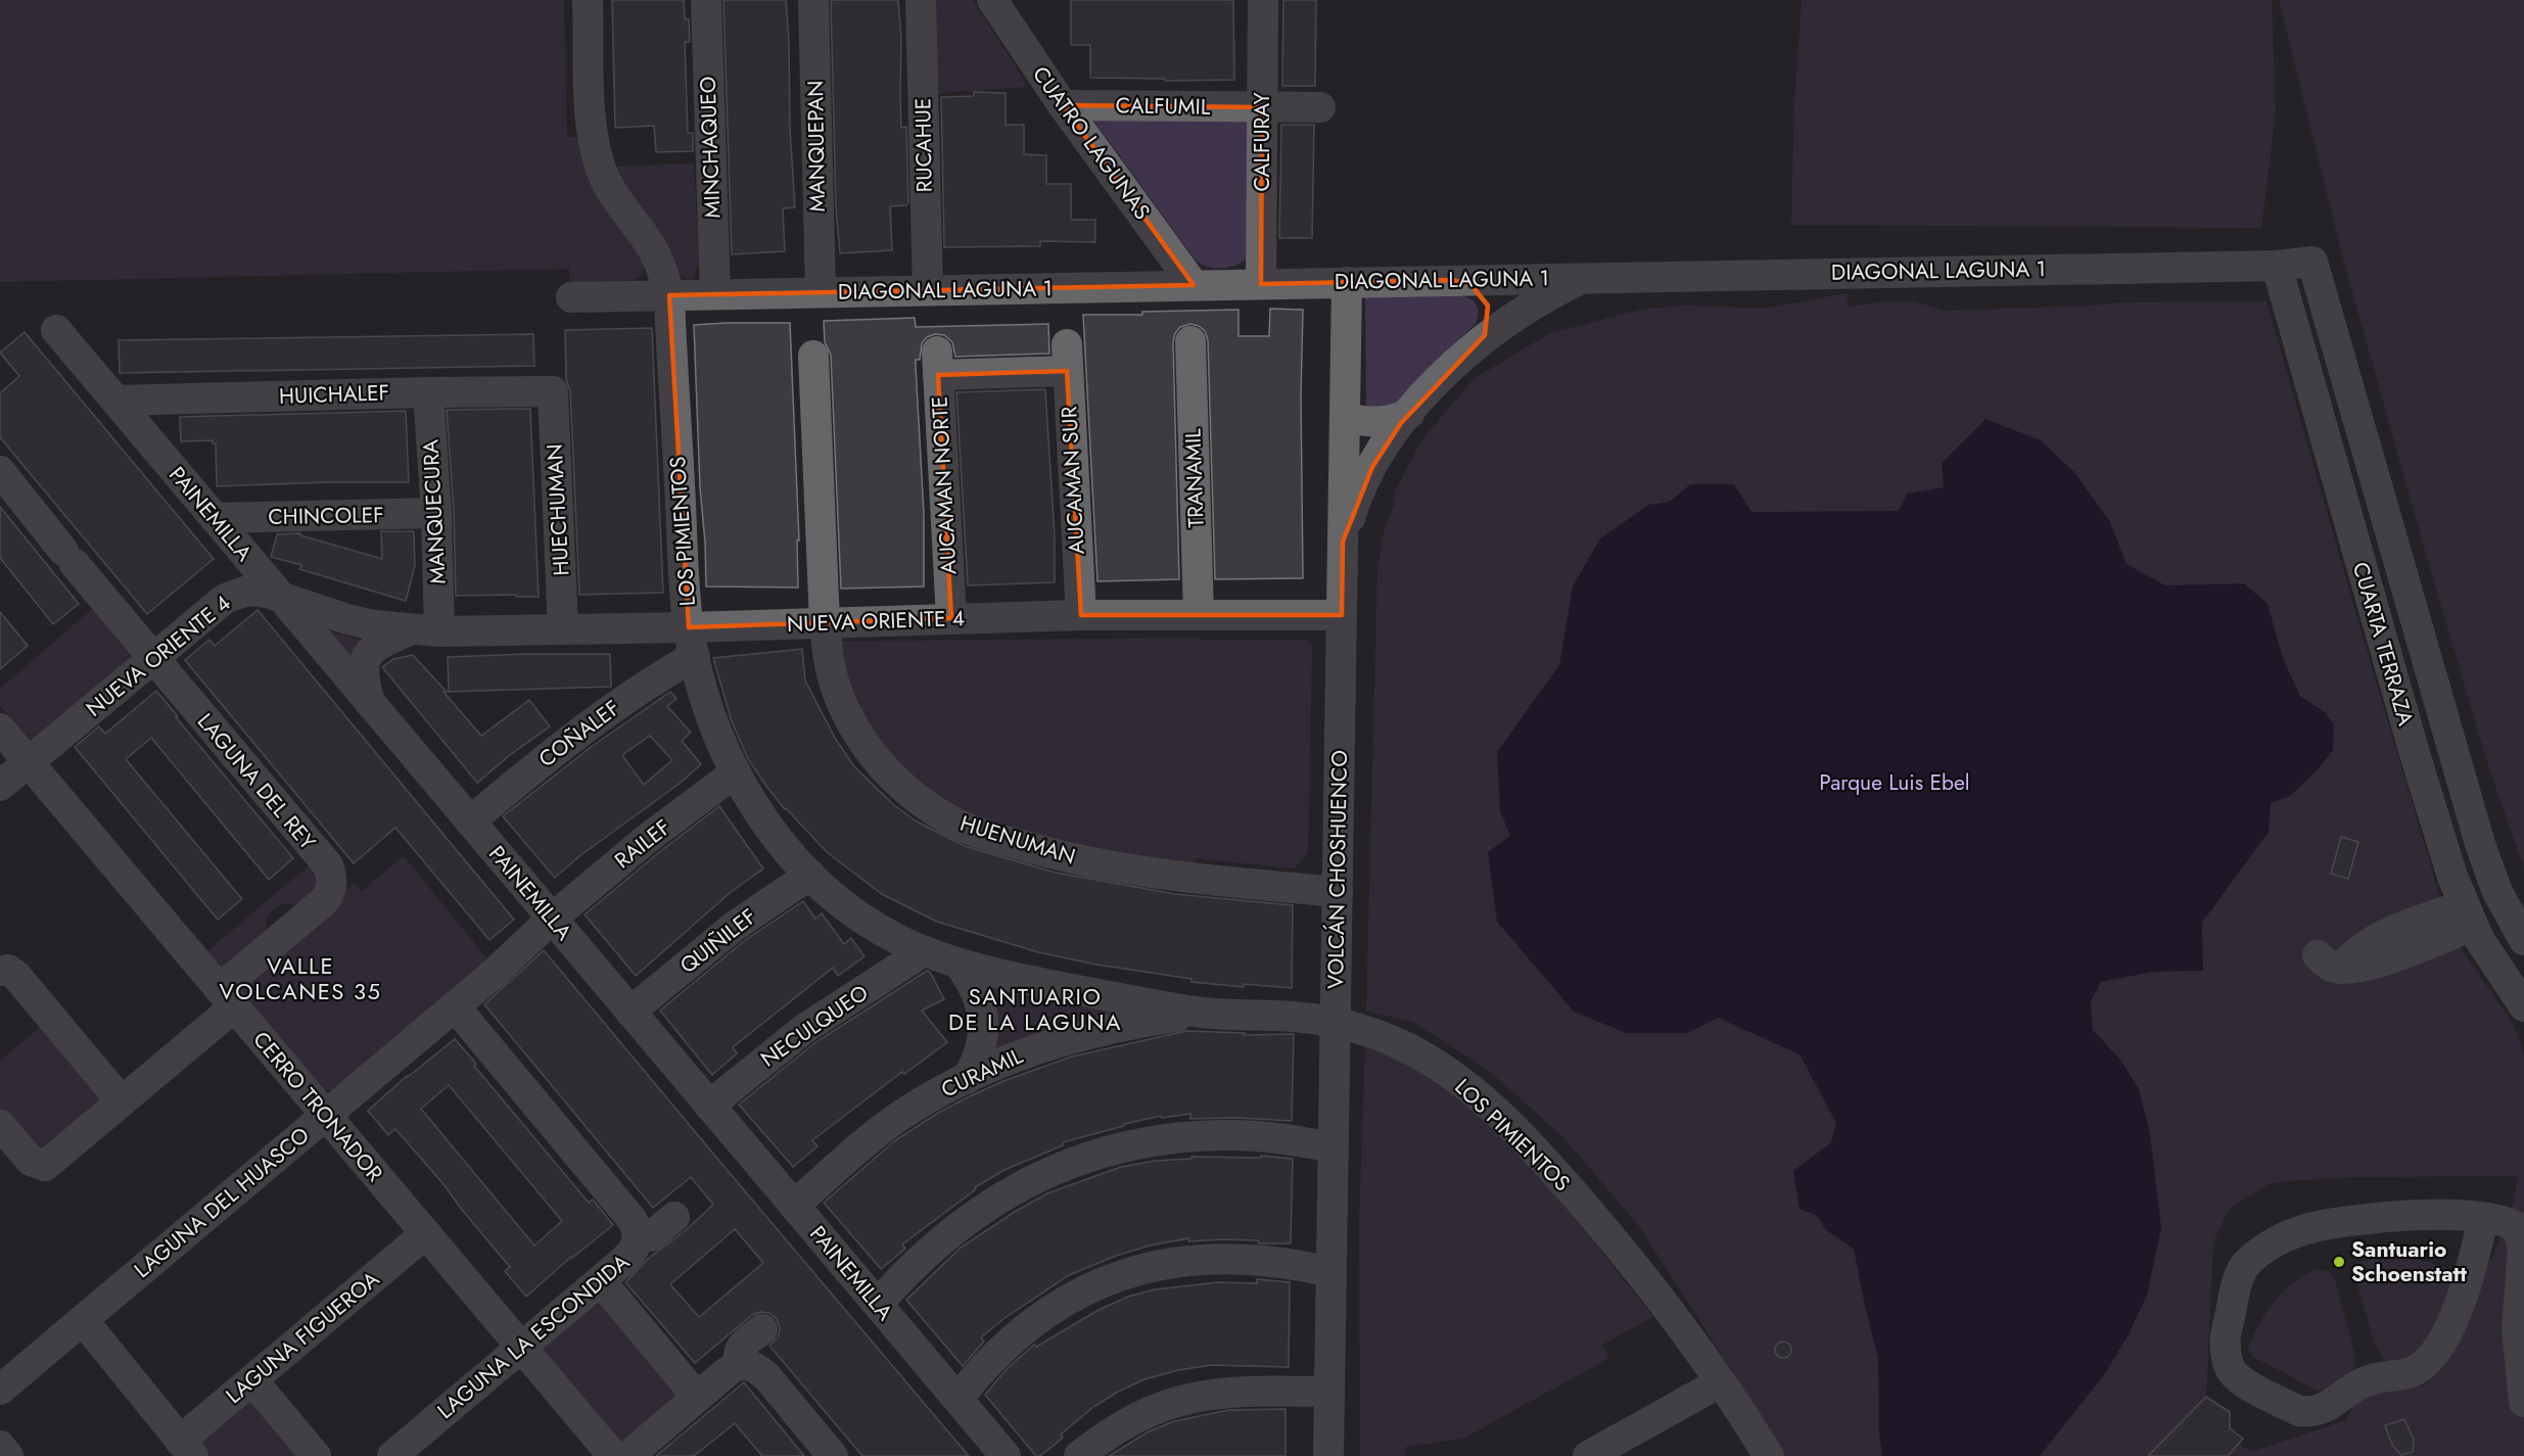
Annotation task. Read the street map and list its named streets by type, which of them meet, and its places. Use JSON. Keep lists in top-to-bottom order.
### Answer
{
  "streets": {
    "street": [
      "CALFUMIL",
      "CALFURAY",
      "CUATRO LAGUNAS",
      "RUCAHUE",
      "MANQUEPAN",
      "MINCHAQUEO",
      "DIAGONAL LAGUNA 1",
      "HUICHALEF",
      "TRANAMIL",
      "AUCAMAN SUR",
      "AUCAMAN NORTE",
      "HUECHUMAN",
      "MANQUECURA",
      "PAINEMILLA",
      "CHINCOLEF",
      "LOS PIMIENTOS",
      "NUEVA ORIENTE 4",
      "CUARTA TERRAZA",
      "COÑALEF",
      "LAGUNA DEL REY",
      "HUENUMAN",
      "RAILEF",
      "VOLCÁN CHOSHUENCO",
      "QUIÑILEF",
      "NECULQUEO",
      "CURAMIL",
      "CERRO TRONADOR",
      "LAGUNA DEL HUASCO",
      "LAGUNA LA ESCONDIDA",
      "LAGUNA FIGUEROA"
    ]
  },
  "crossings": [
    ["CALFUMIL", "CALFURAY"],
    ["CALFUMIL", "CUATRO LAGUNAS"],
    ["CALFURAY", "DIAGONAL LAGUNA 1"],
    ["CUATRO LAGUNAS", "DIAGONAL LAGUNA 1"],
    ["RUCAHUE", "DIAGONAL LAGUNA 1"],
    ["MANQUEPAN", "DIAGONAL LAGUNA 1"],
    ["MINCHAQUEO", "DIAGONAL LAGUNA 1"],
    ["DIAGONAL LAGUNA 1", "LOS PIMIENTOS"],
    ["DIAGONAL LAGUNA 1", "CUARTA TERRAZA"],
    ["DIAGONAL LAGUNA 1", "VOLCÁN CHOSHUENCO"],
    ["HUICHALEF", "HUECHUMAN"],
    ["HUICHALEF", "MANQUECURA"],
    ["HUICHALEF", "PAINEMILLA"],
    ["TRANAMIL", "NUEVA ORIENTE 4"],
    ["AUCAMAN SUR", "AUCAMAN NORTE"],
    ["AUCAMAN SUR", "NUEVA ORIENTE 4"],
    ["AUCAMAN NORTE", "NUEVA ORIENTE 4"],
    ["HUECHUMAN", "NUEVA ORIENTE 4"],
    ["MANQUECURA", "CHINCOLEF"],
    ["MANQUECURA", "NUEVA ORIENTE 4"],
    ["PAINEMILLA", "CHINCOLEF"],
    ["PAINEMILLA", "NUEVA ORIENTE 4"],
    ["PAINEMILLA", "COÑALEF"],
    ["PAINEMILLA", "RAILEF"],
    ["PAINEMILLA", "QUIÑILEF"],
    ["PAINEMILLA", "NECULQUEO"],
    ["PAINEMILLA", "CURAMIL"],
    ["PAINEMILLA", "LAGUNA DEL HUASCO"],
    ["LOS PIMIENTOS", "NUEVA ORIENTE 4"],
    ["LOS PIMIENTOS", "COÑALEF"],
    ["LOS PIMIENTOS", "RAILEF"],
    ["LOS PIMIENTOS", "VOLCÁN CHOSHUENCO"],
    ["LOS PIMIENTOS", "QUIÑILEF"],
    ["LOS PIMIENTOS", "NECULQUEO"],
    ["LOS PIMIENTOS", "CURAMIL"],
    ["NUEVA ORIENTE 4", "COÑALEF"],
    ["NUEVA ORIENTE 4", "LAGUNA DEL REY"],
    ["NUEVA ORIENTE 4", "HUENUMAN"],
    ["NUEVA ORIENTE 4", "VOLCÁN CHOSHUENCO"],
    ["NUEVA ORIENTE 4", "CERRO TRONADOR"],
    ["LAGUNA DEL REY", "CERRO TRONADOR"],
    ["HUENUMAN", "VOLCÁN CHOSHUENCO"],
    ["RAILEF", "LAGUNA DEL HUASCO"],
    ["CERRO TRONADOR", "LAGUNA DEL HUASCO"],
    ["CERRO TRONADOR", "LAGUNA LA ESCONDIDA"],
    ["CERRO TRONADOR", "LAGUNA FIGUEROA"],
    ["LAGUNA DEL HUASCO", "LAGUNA LA ESCONDIDA"]
  ],
  "districts": ["VALLE VOLCANES 35", "SANTUARIO DE LA LAGUNA"],
  "parks": ["Parque Luis Ebel"],
  "places": ["Santuario Schoenstatt"]
}
